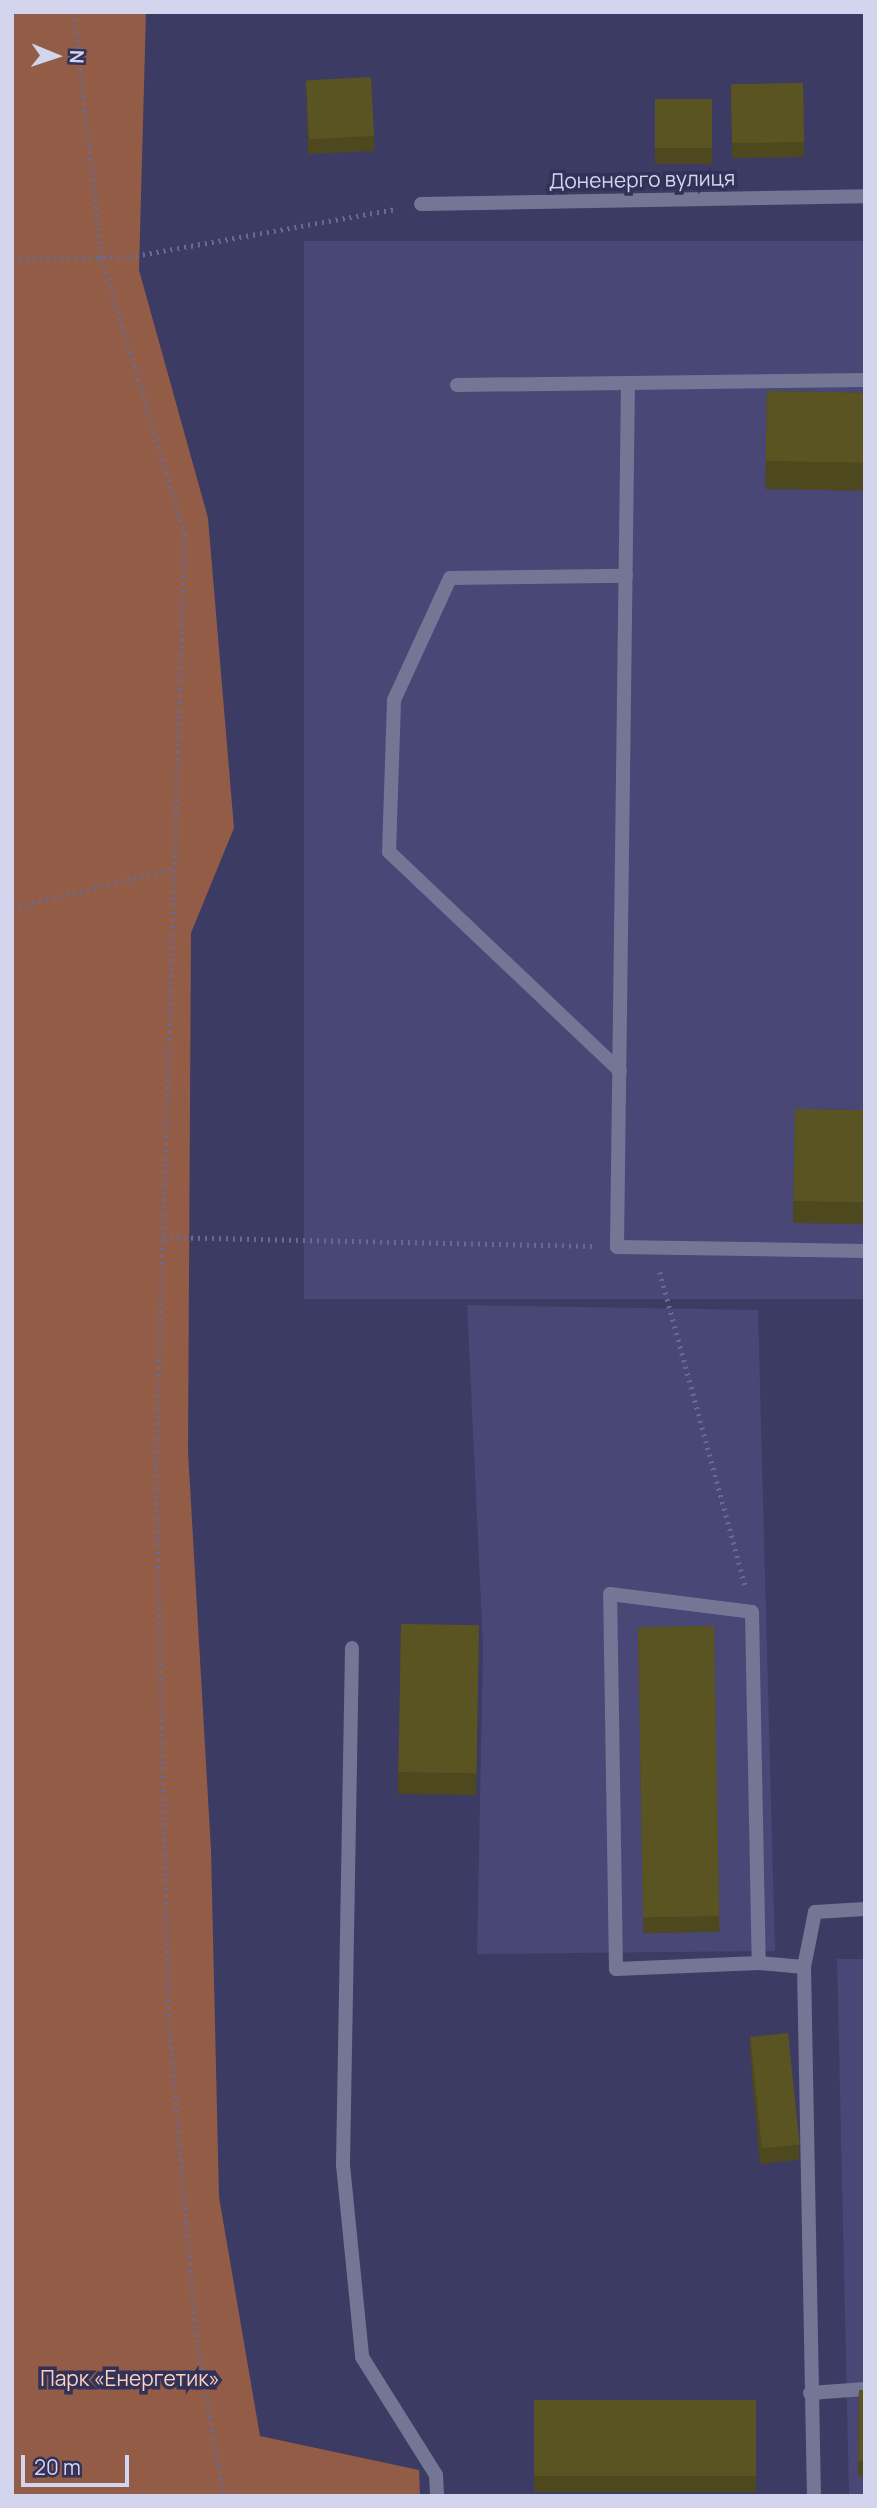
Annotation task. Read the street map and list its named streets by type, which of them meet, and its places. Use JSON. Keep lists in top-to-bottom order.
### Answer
{
  "streets": {
    "street": ["Доненерго вулиця"]
  },
  "parks": ["Парк «Енергетик»"],
  "scale_bar": "20 m",
  "north": "right"
}
